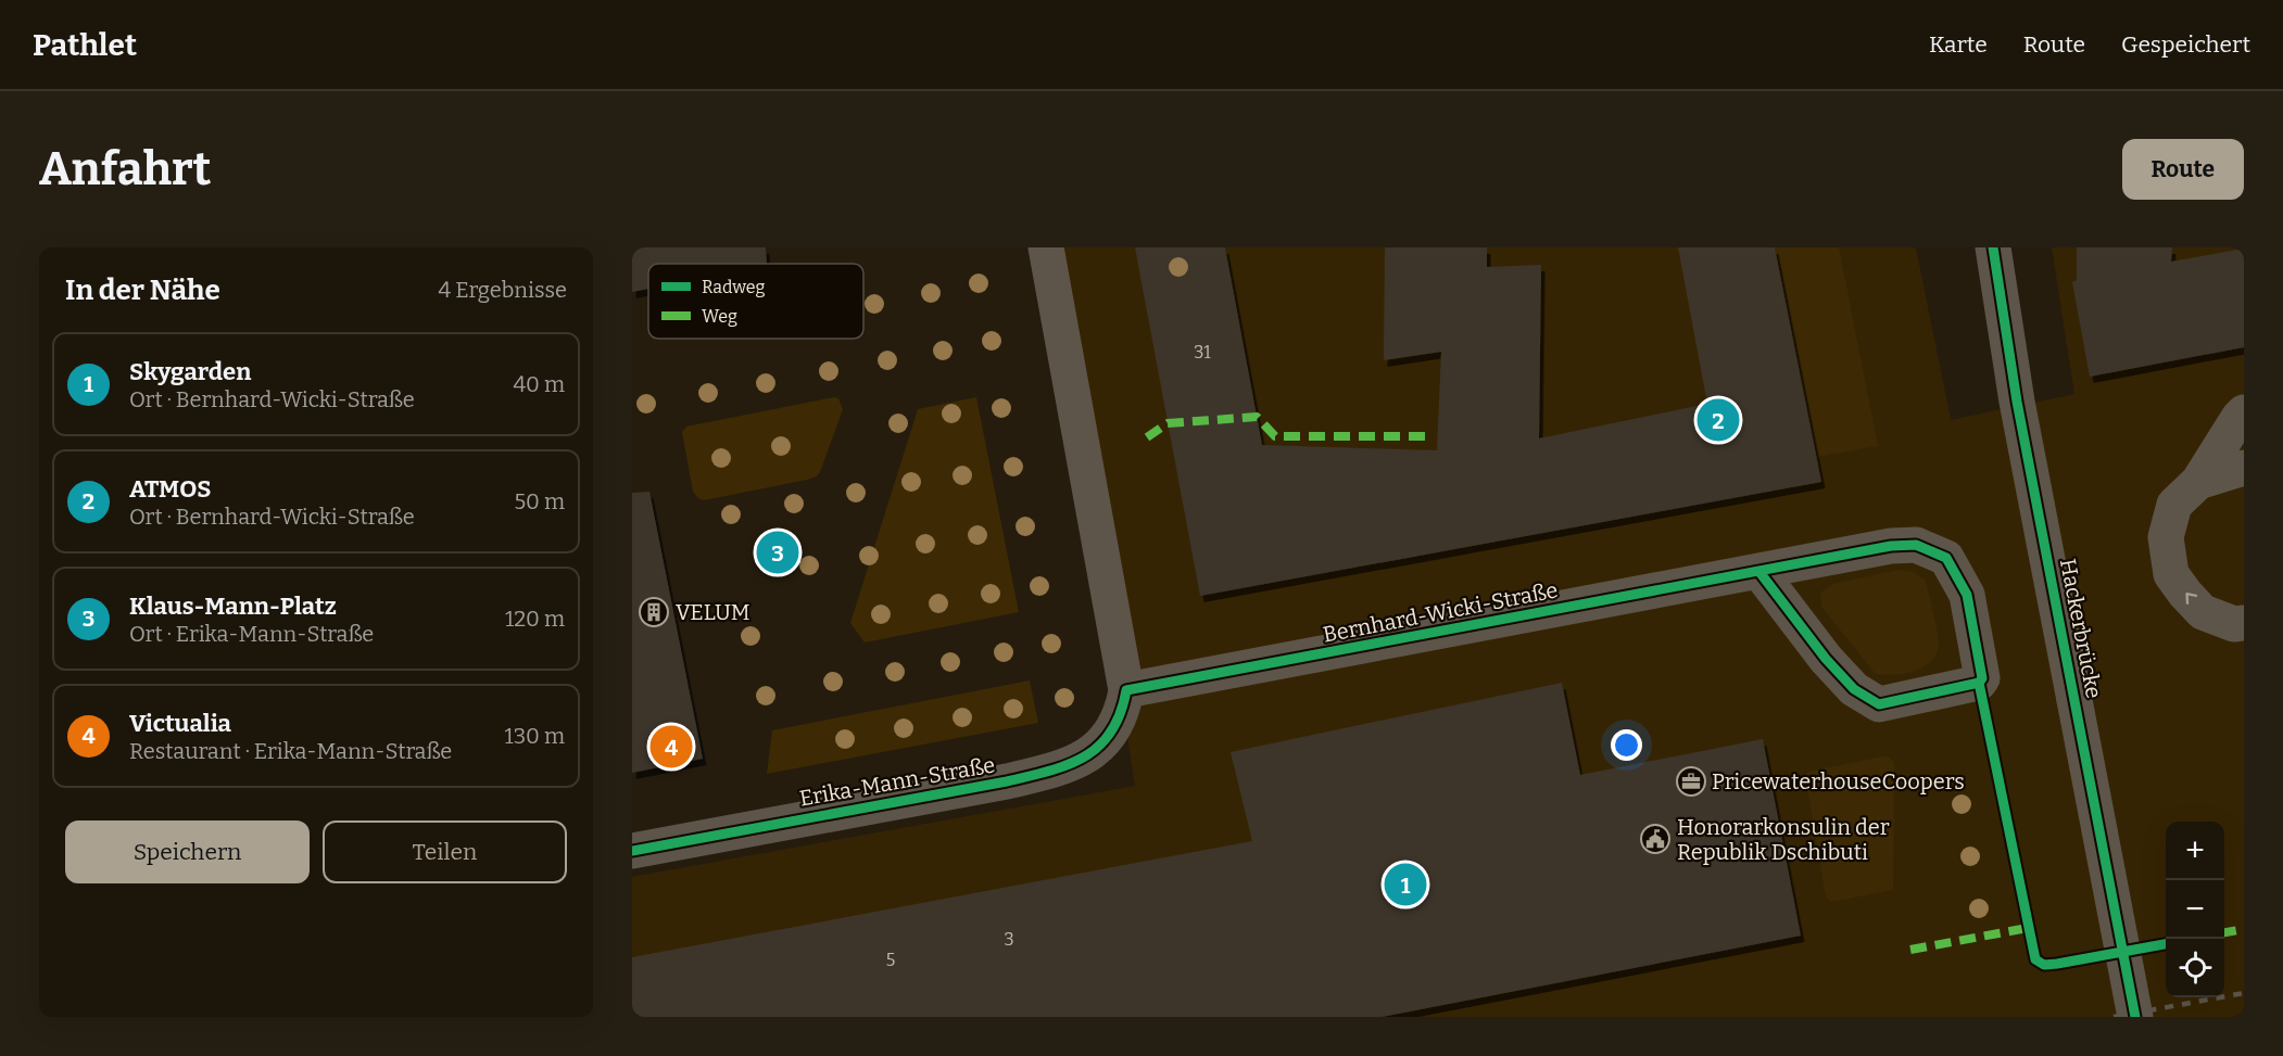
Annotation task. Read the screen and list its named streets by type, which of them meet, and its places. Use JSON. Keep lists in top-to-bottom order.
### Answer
{
  "streets": {
    "street": ["Bernhard-Wicki-Straße", "Hackerbrücke", "Erika-Mann-Straße"]
  },
  "crossings": [
    ["Bernhard-Wicki-Straße", "Erika-Mann-Straße"]
  ],
  "places": {
    "building": ["VELUM"],
    "office": ["PricewaterhouseCoopers"],
    "public building": ["Honorarkonsulin der Republik Dschibuti"]
  },
  "house_numbers": ["31", "3", "5"],
  "legend": ["Radweg", "Weg"],
  "page": {
    "header": "Pathlet",
    "nav": ["Karte", "Route", "Gespeichert"],
    "buttons": [
      "Route",
      ["Speichern", "Teilen"]
    ],
    "title": "Anfahrt",
    "heading": ["In der Nähe", "4 Ergebnisse"],
    "list": [
      {
        "mark": "1",
        "name": "Skygarden",
        "note": "Ort · Bernhard-Wicki-Straße",
        "value": "40 m"
      },
      {
        "mark": "2",
        "name": "ATMOS",
        "note": "Ort · Bernhard-Wicki-Straße",
        "value": "50 m"
      },
      {
        "mark": "3",
        "name": "Klaus-Mann-Platz",
        "note": "Ort · Erika-Mann-Straße",
        "value": "120 m"
      },
      {
        "mark": "4",
        "name": "Victualia",
        "note": "Restaurant · Erika-Mann-Straße",
        "value": "130 m"
      }
    ],
    "pins": [
      "2",
      "3",
      "4",
      "1"
    ],
    "map_buttons": ["+", "−"]
  }
}
